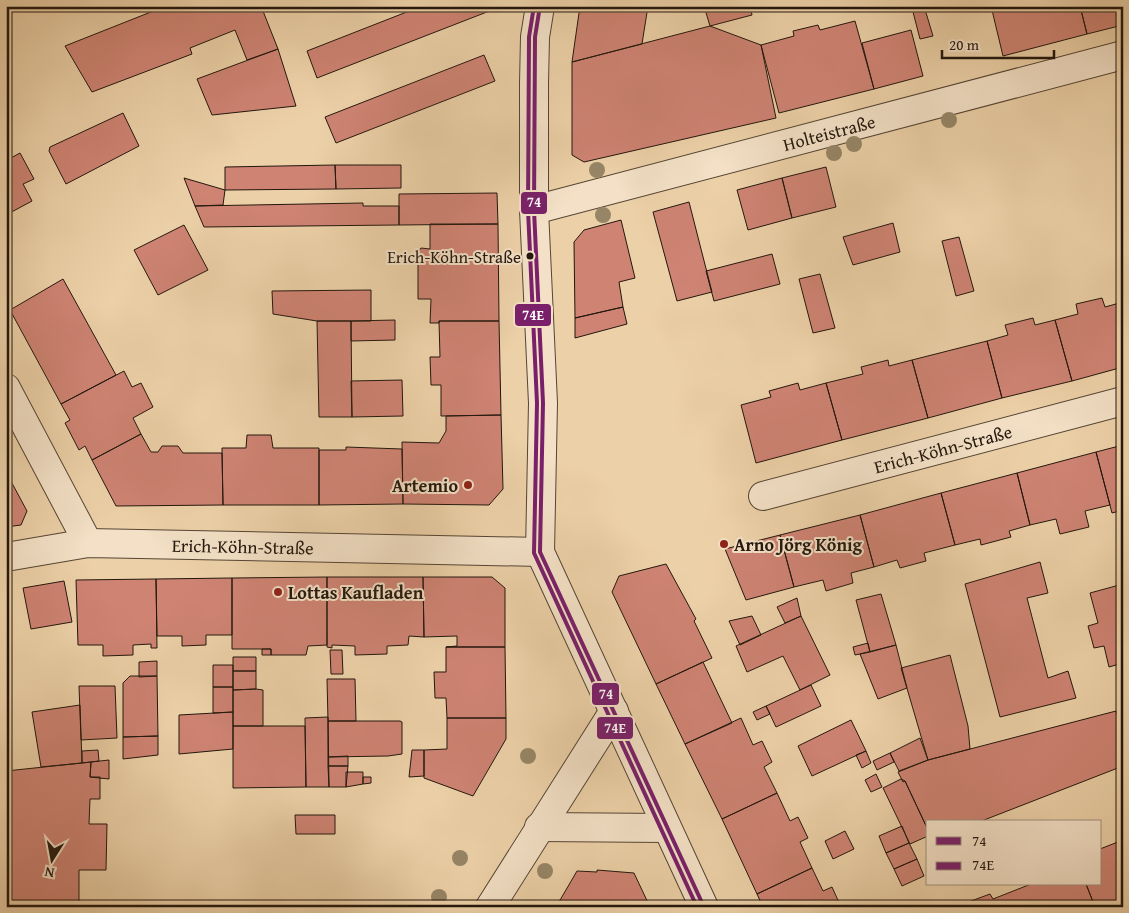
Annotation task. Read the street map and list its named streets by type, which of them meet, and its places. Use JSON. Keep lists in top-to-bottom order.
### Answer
{
  "streets": {
    "street": ["Holteistraße", "Erich-Köhn-Straße"]
  },
  "places": [
    "Erich-Köhn-Straße",
    "Artemio",
    "Arno Jörg König",
    "Lottas Kaufladen"
  ],
  "lines": ["transit line 74", "transit line 74E"],
  "legend": ["74", "74E"],
  "scale_bar": "20 m",
  "north": "bottom"
}
